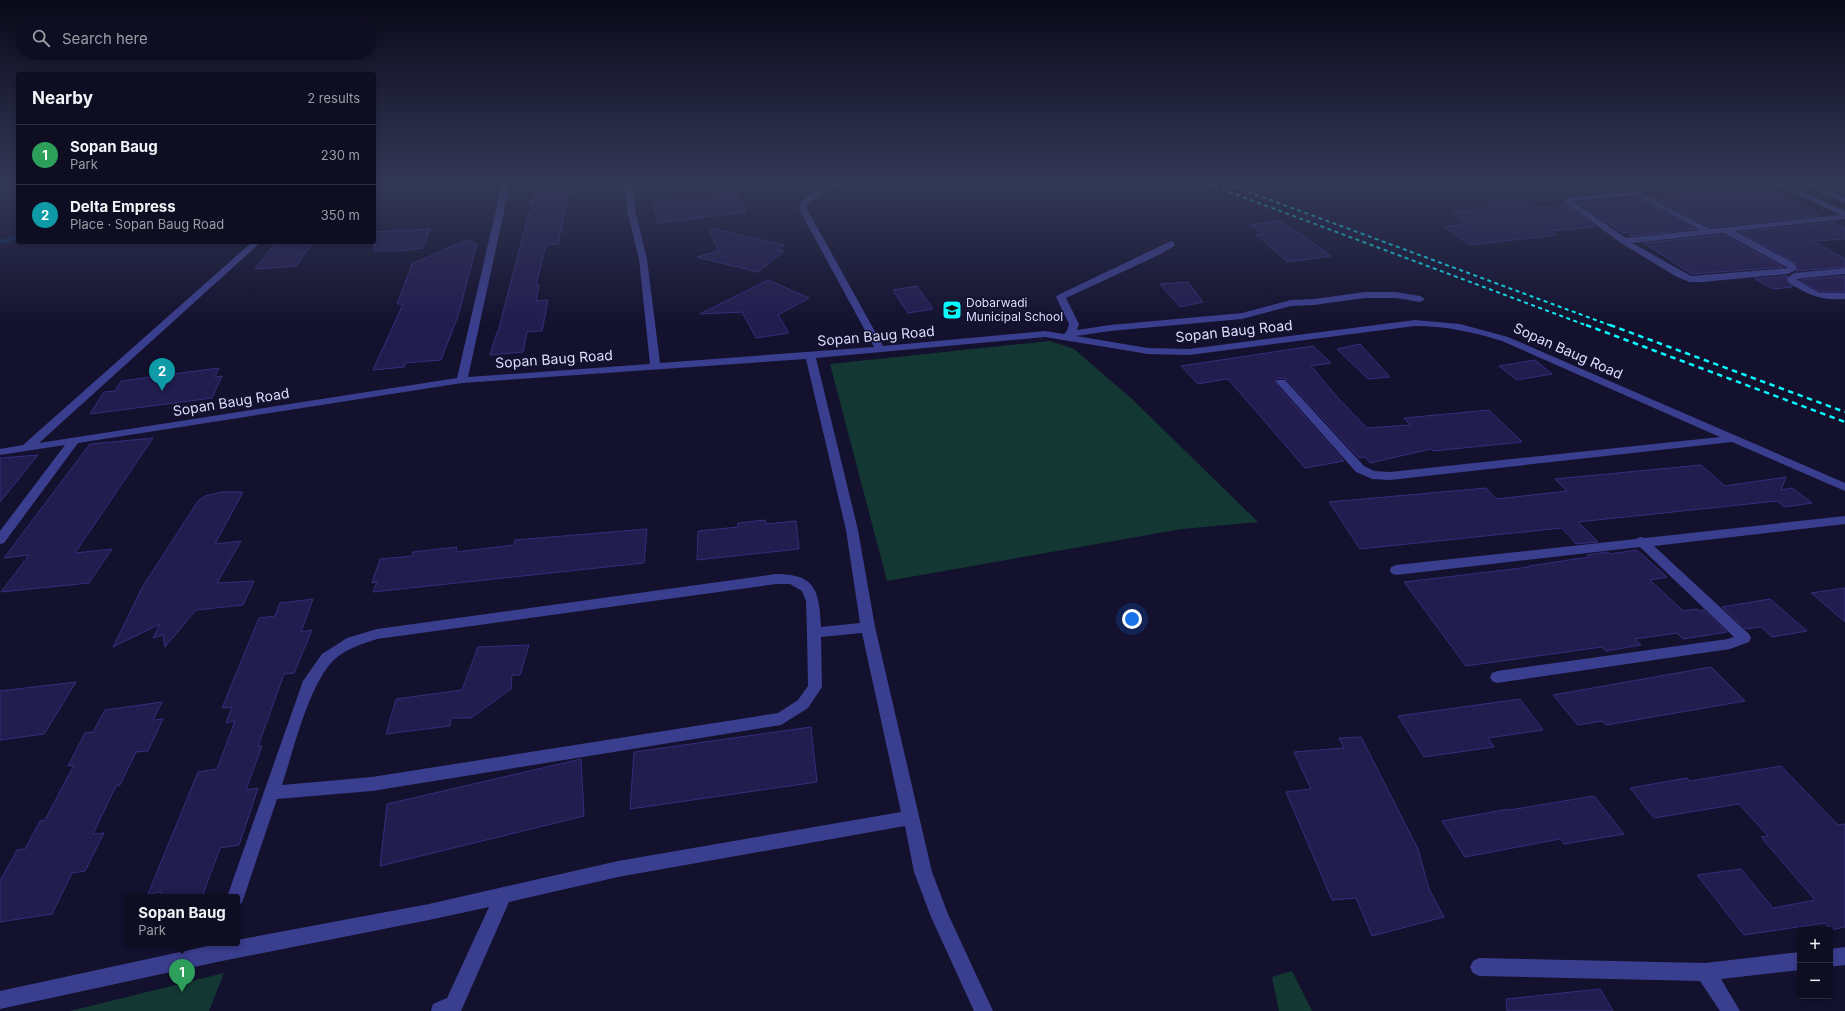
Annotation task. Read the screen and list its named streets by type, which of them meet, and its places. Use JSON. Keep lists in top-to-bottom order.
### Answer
{
  "streets": {
    "street": ["Sopan Baug Road"]
  },
  "places": {
    "school or university": ["Dobarwadi Municipal School"]
  },
  "page": {
    "search": "Search here",
    "heading": ["Nearby", "2 results"],
    "list": [
      {
        "mark": "1",
        "name": "Sopan Baug",
        "note": "Park",
        "value": "230 m"
      },
      {
        "mark": "2",
        "name": "Delta Empress",
        "note": "Place · Sopan Baug Road",
        "value": "350 m"
      }
    ],
    "pins": ["2", "1"],
    "popup": ["Sopan Baug", "Park"],
    "map_buttons": ["+", "−"]
  }
}
